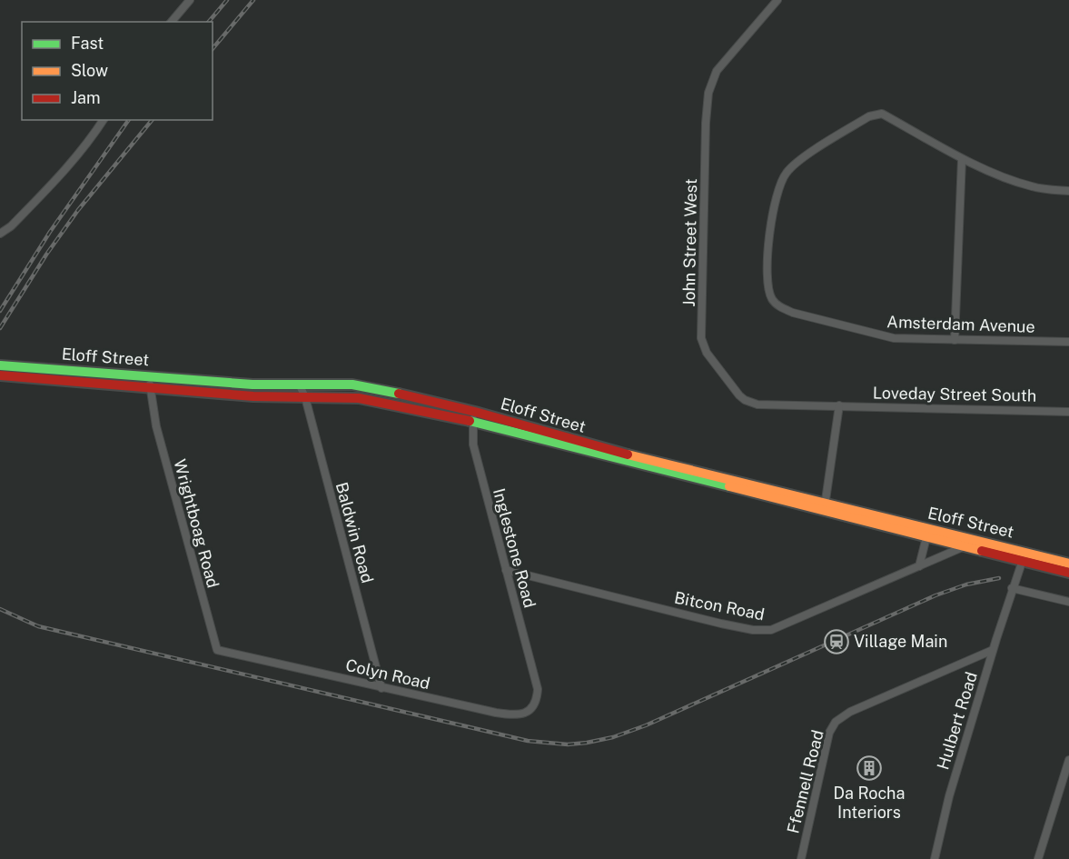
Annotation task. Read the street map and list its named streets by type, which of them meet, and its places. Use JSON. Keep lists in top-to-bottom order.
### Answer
{
  "streets": {
    "street": [
      "John Street West",
      "Amsterdam Avenue",
      "Eloff Street",
      "Loveday Street South",
      "Wrightboag Road",
      "Baldwin Road",
      "Inglestone Road",
      "Bitcon Road",
      "Colyn Road",
      "Hulbert Road",
      "Ffennell Road"
    ]
  },
  "crossings": [
    ["John Street West", "Loveday Street South"],
    ["Eloff Street", "Wrightboag Road"],
    ["Eloff Street", "Baldwin Road"],
    ["Eloff Street", "Inglestone Road"],
    ["Eloff Street", "Bitcon Road"],
    ["Eloff Street", "Hulbert Road"],
    ["Wrightboag Road", "Colyn Road"],
    ["Baldwin Road", "Colyn Road"],
    ["Inglestone Road", "Bitcon Road"],
    ["Inglestone Road", "Colyn Road"],
    ["Hulbert Road", "Ffennell Road"]
  ],
  "places": {
    "station": ["Village Main"],
    "building": ["Da Rocha Interiors"]
  },
  "legend": ["Fast", "Slow", "Jam"]
}
